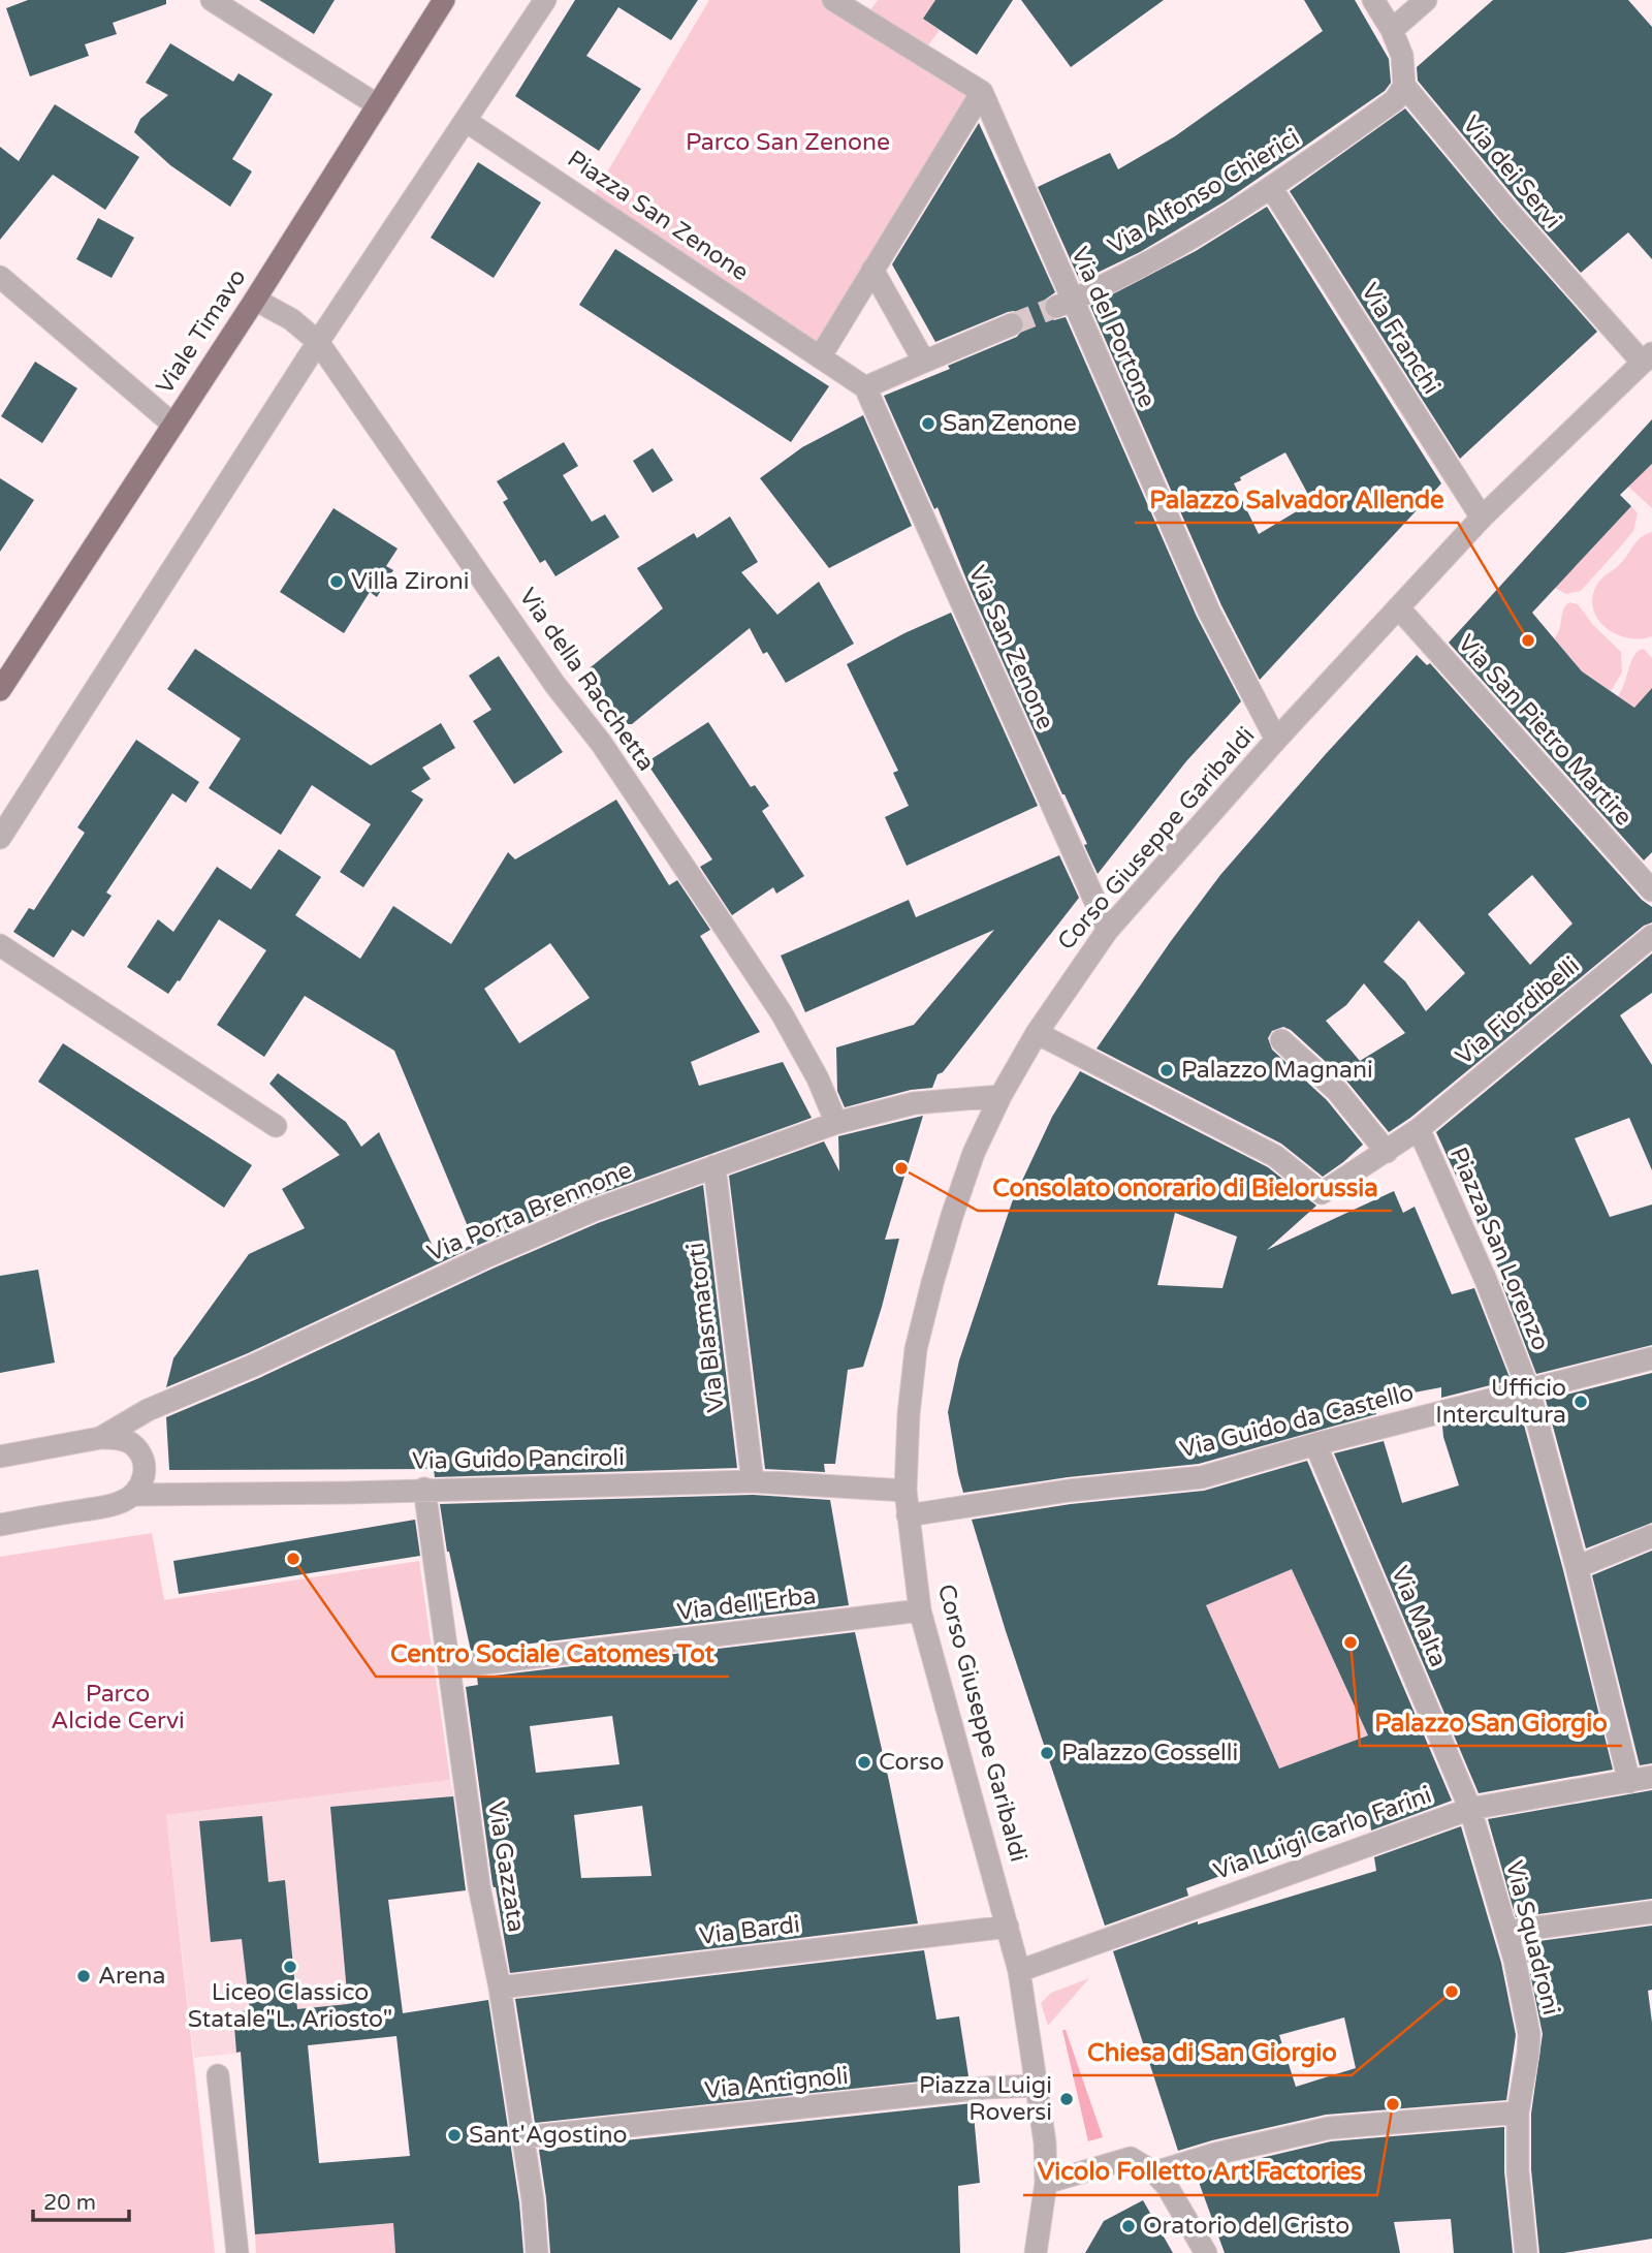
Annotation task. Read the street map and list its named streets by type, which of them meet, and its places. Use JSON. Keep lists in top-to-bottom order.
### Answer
{
  "streets": {
    "main road": ["Viale Timavo"],
    "street": [
      "Via dei Servi",
      "Via Alfonso Chierici",
      "Piazza San Zenone",
      "Via del Portone",
      "Via Franchi",
      "Via San Zenone",
      "Via della Racchetta",
      "Via San Pietro Martire",
      "Corso Giuseppe Garibaldi",
      "Via Fiordibelli",
      "Via Porta Brennone",
      "Piazza San Lorenzo",
      "Via Blasmatorti",
      "Via Guido da Castello",
      "Via Guido Panciroli",
      "Via dell'Erba",
      "Via Malta",
      "Via Luigi Carlo Farini",
      "Via Gazzata",
      "Via Bardi",
      "Via Squadroni",
      "Via Antignoli"
    ]
  },
  "crossings": [
    ["Via dei Servi", "Via Alfonso Chierici"],
    ["Via dei Servi", "Corso Giuseppe Garibaldi"],
    ["Via Alfonso Chierici", "Via del Portone"],
    ["Via Alfonso Chierici", "Via Franchi"],
    ["Piazza San Zenone", "Via San Zenone"],
    ["Via del Portone", "Corso Giuseppe Garibaldi"],
    ["Viale Timavo", "Via della Racchetta"],
    ["Via Franchi", "Corso Giuseppe Garibaldi"],
    ["Via San Zenone", "Corso Giuseppe Garibaldi"],
    ["Via della Racchetta", "Via Porta Brennone"],
    ["Via San Pietro Martire", "Corso Giuseppe Garibaldi"],
    ["Corso Giuseppe Garibaldi", "Via Fiordibelli"],
    ["Corso Giuseppe Garibaldi", "Via Porta Brennone"],
    ["Corso Giuseppe Garibaldi", "Via Guido da Castello"],
    ["Corso Giuseppe Garibaldi", "Via Guido Panciroli"],
    ["Corso Giuseppe Garibaldi", "Via dell'Erba"],
    ["Corso Giuseppe Garibaldi", "Via Bardi"],
    ["Via Fiordibelli", "Piazza San Lorenzo"],
    ["Via Porta Brennone", "Via Blasmatorti"],
    ["Piazza San Lorenzo", "Via Guido da Castello"],
    ["Piazza San Lorenzo", "Via Luigi Carlo Farini"],
    ["Via Blasmatorti", "Via Guido Panciroli"],
    ["Via Guido da Castello", "Via Malta"],
    ["Via Guido Panciroli", "Via Gazzata"],
    ["Via dell'Erba", "Via Gazzata"],
    ["Via Malta", "Via Luigi Carlo Farini"],
    ["Via Malta", "Via Squadroni"],
    ["Via Luigi Carlo Farini", "Via Squadroni"],
    ["Via Gazzata", "Via Bardi"],
    ["Via Gazzata", "Via Antignoli"]
  ],
  "parks": ["Parco San Zenone", "Parco Alcide Cervi"],
  "places": [
    "San Zenone",
    "Villa Zironi",
    "Palazzo Salvador Allende",
    "Palazzo Magnani",
    "Consolato onorario di Bielorussia",
    "Ufficio Intercultura",
    "Centro Sociale Catomes Tot",
    "Palazzo San Giorgio",
    "Palazzo Cosselli",
    "Corso",
    "Liceo Classico Statale\"L. Ariosto\"",
    "Arena",
    "Chiesa di San Giorgio",
    "Piazza Luigi Roversi",
    "Vicolo Folletto Art Factories",
    "Sant'Agostino",
    "Oratorio del Cristo"
  ],
  "scale_bar": "20 m"
}
